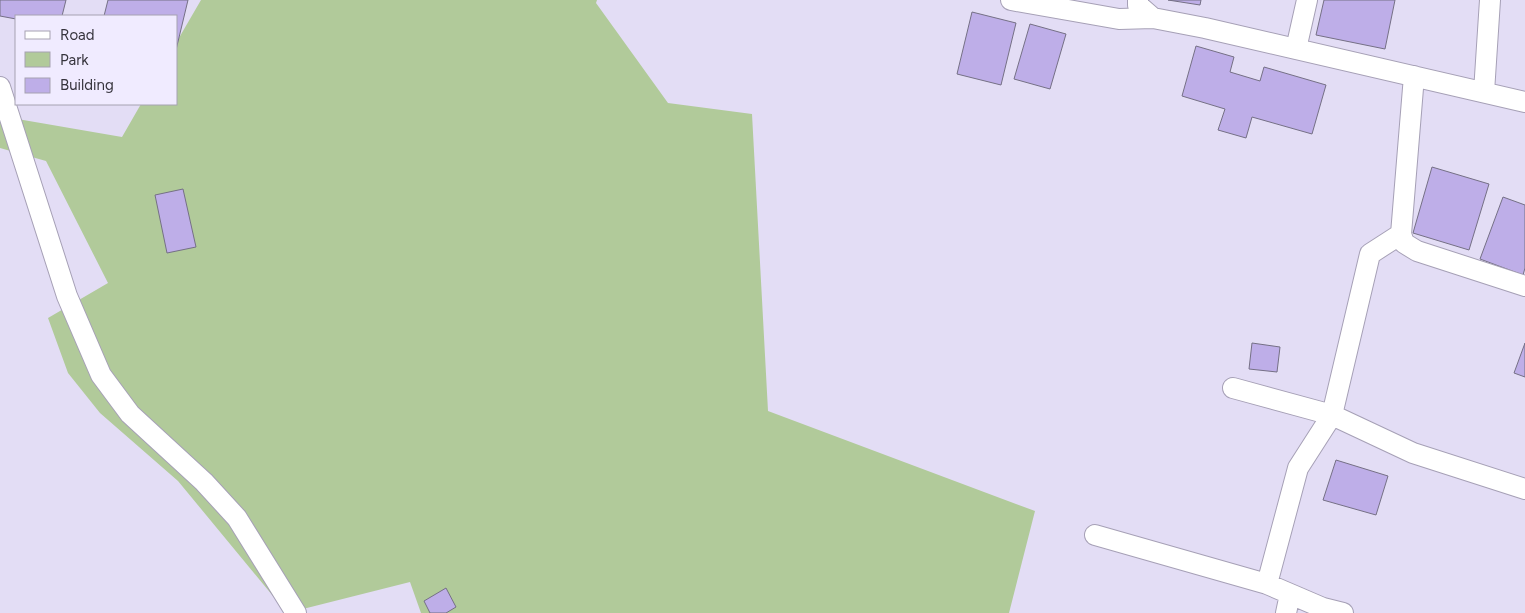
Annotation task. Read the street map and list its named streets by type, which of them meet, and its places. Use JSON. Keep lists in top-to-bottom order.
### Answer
{
  "legend": ["Road", "Park", "Building"]
}
